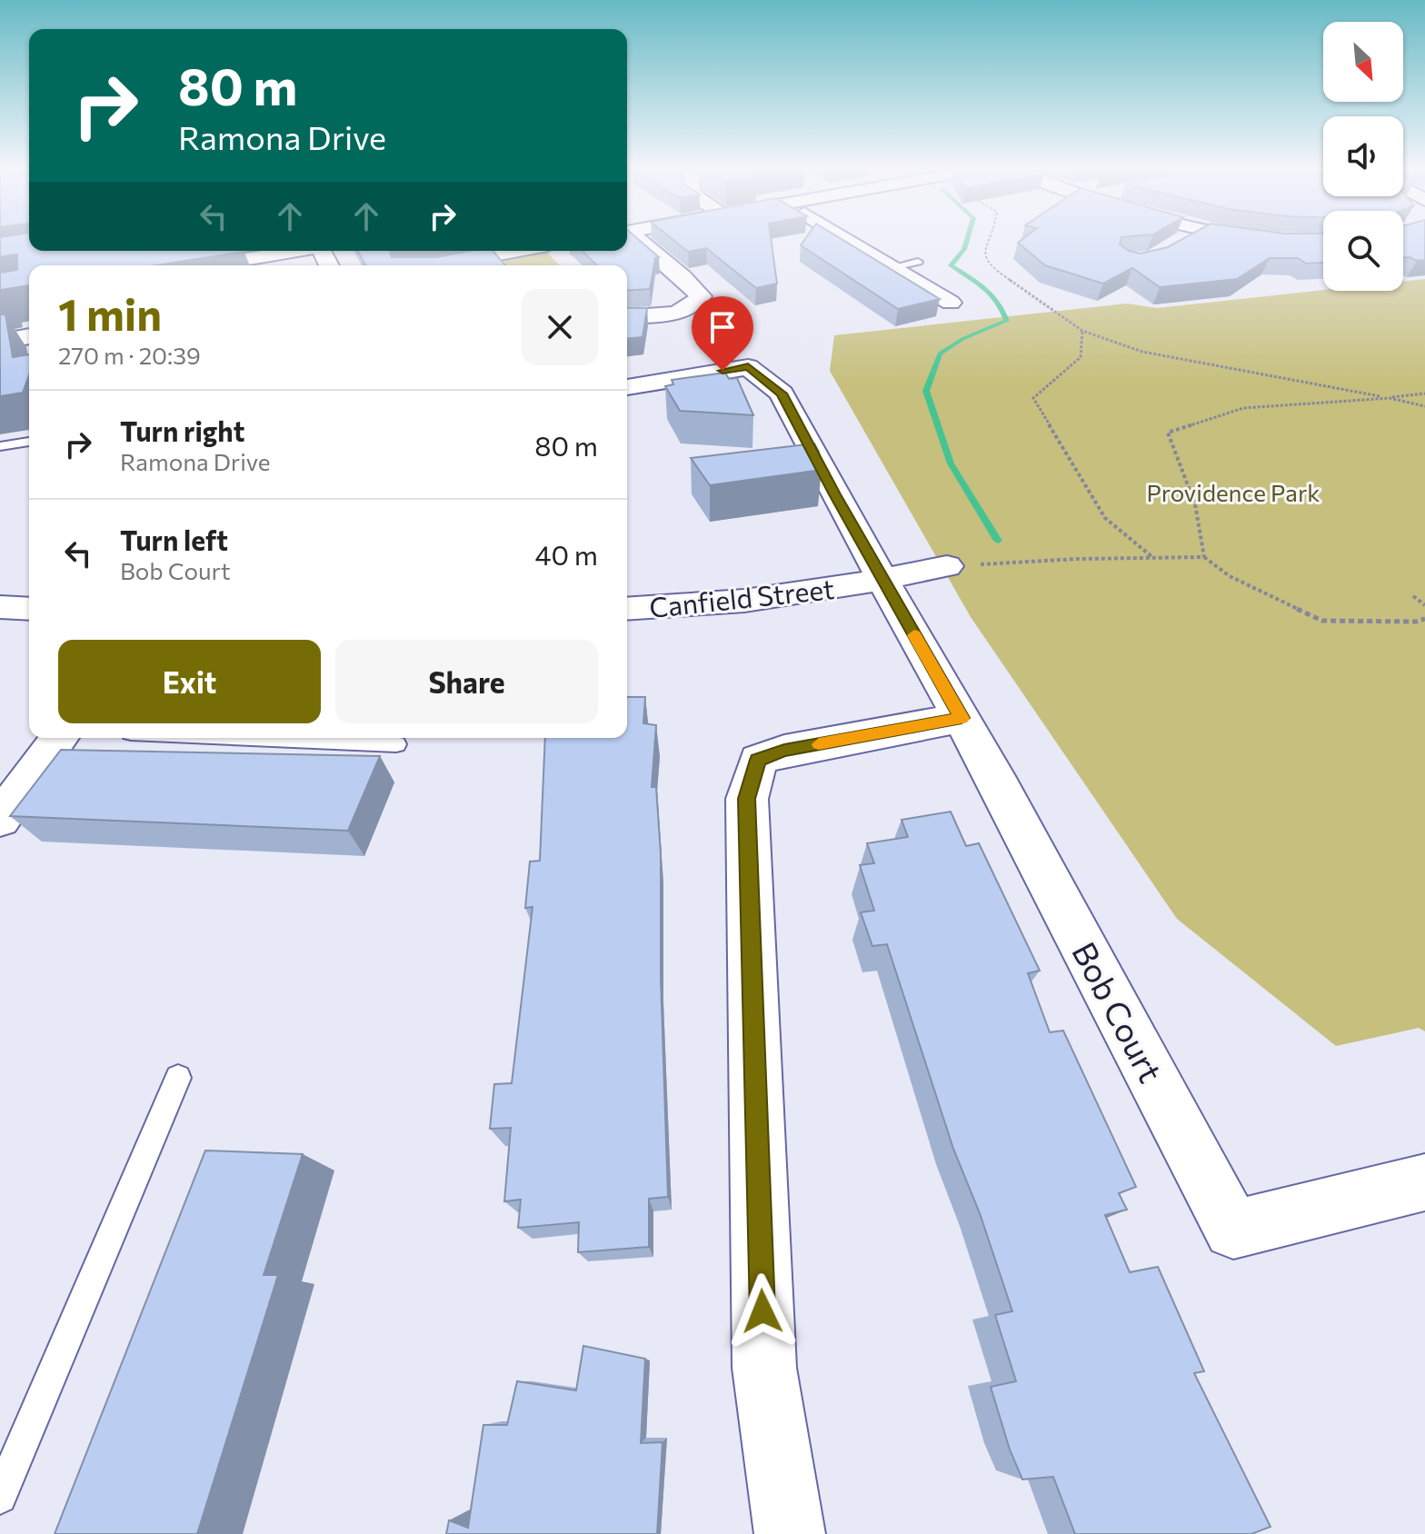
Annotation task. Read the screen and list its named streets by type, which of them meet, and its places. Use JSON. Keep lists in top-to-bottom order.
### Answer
{
  "streets": {
    "street": ["Canfield Street", "Bob Court"]
  },
  "crossings": [
    ["Canfield Street", "Bob Court"]
  ],
  "parks": ["Providence Park"],
  "north": "bottom right",
  "page": {
    "turn": ["80 m", "Ramona Drive"],
    "heading": ["1 min", "270 m · 20:39"],
    "list": [
      {
        "name": "Turn right",
        "note": "Ramona Drive",
        "value": "80 m"
      },
      {
        "name": "Turn left",
        "note": "Bob Court",
        "value": "40 m"
      }
    ],
    "buttons": ["Exit", "Share"]
  }
}
